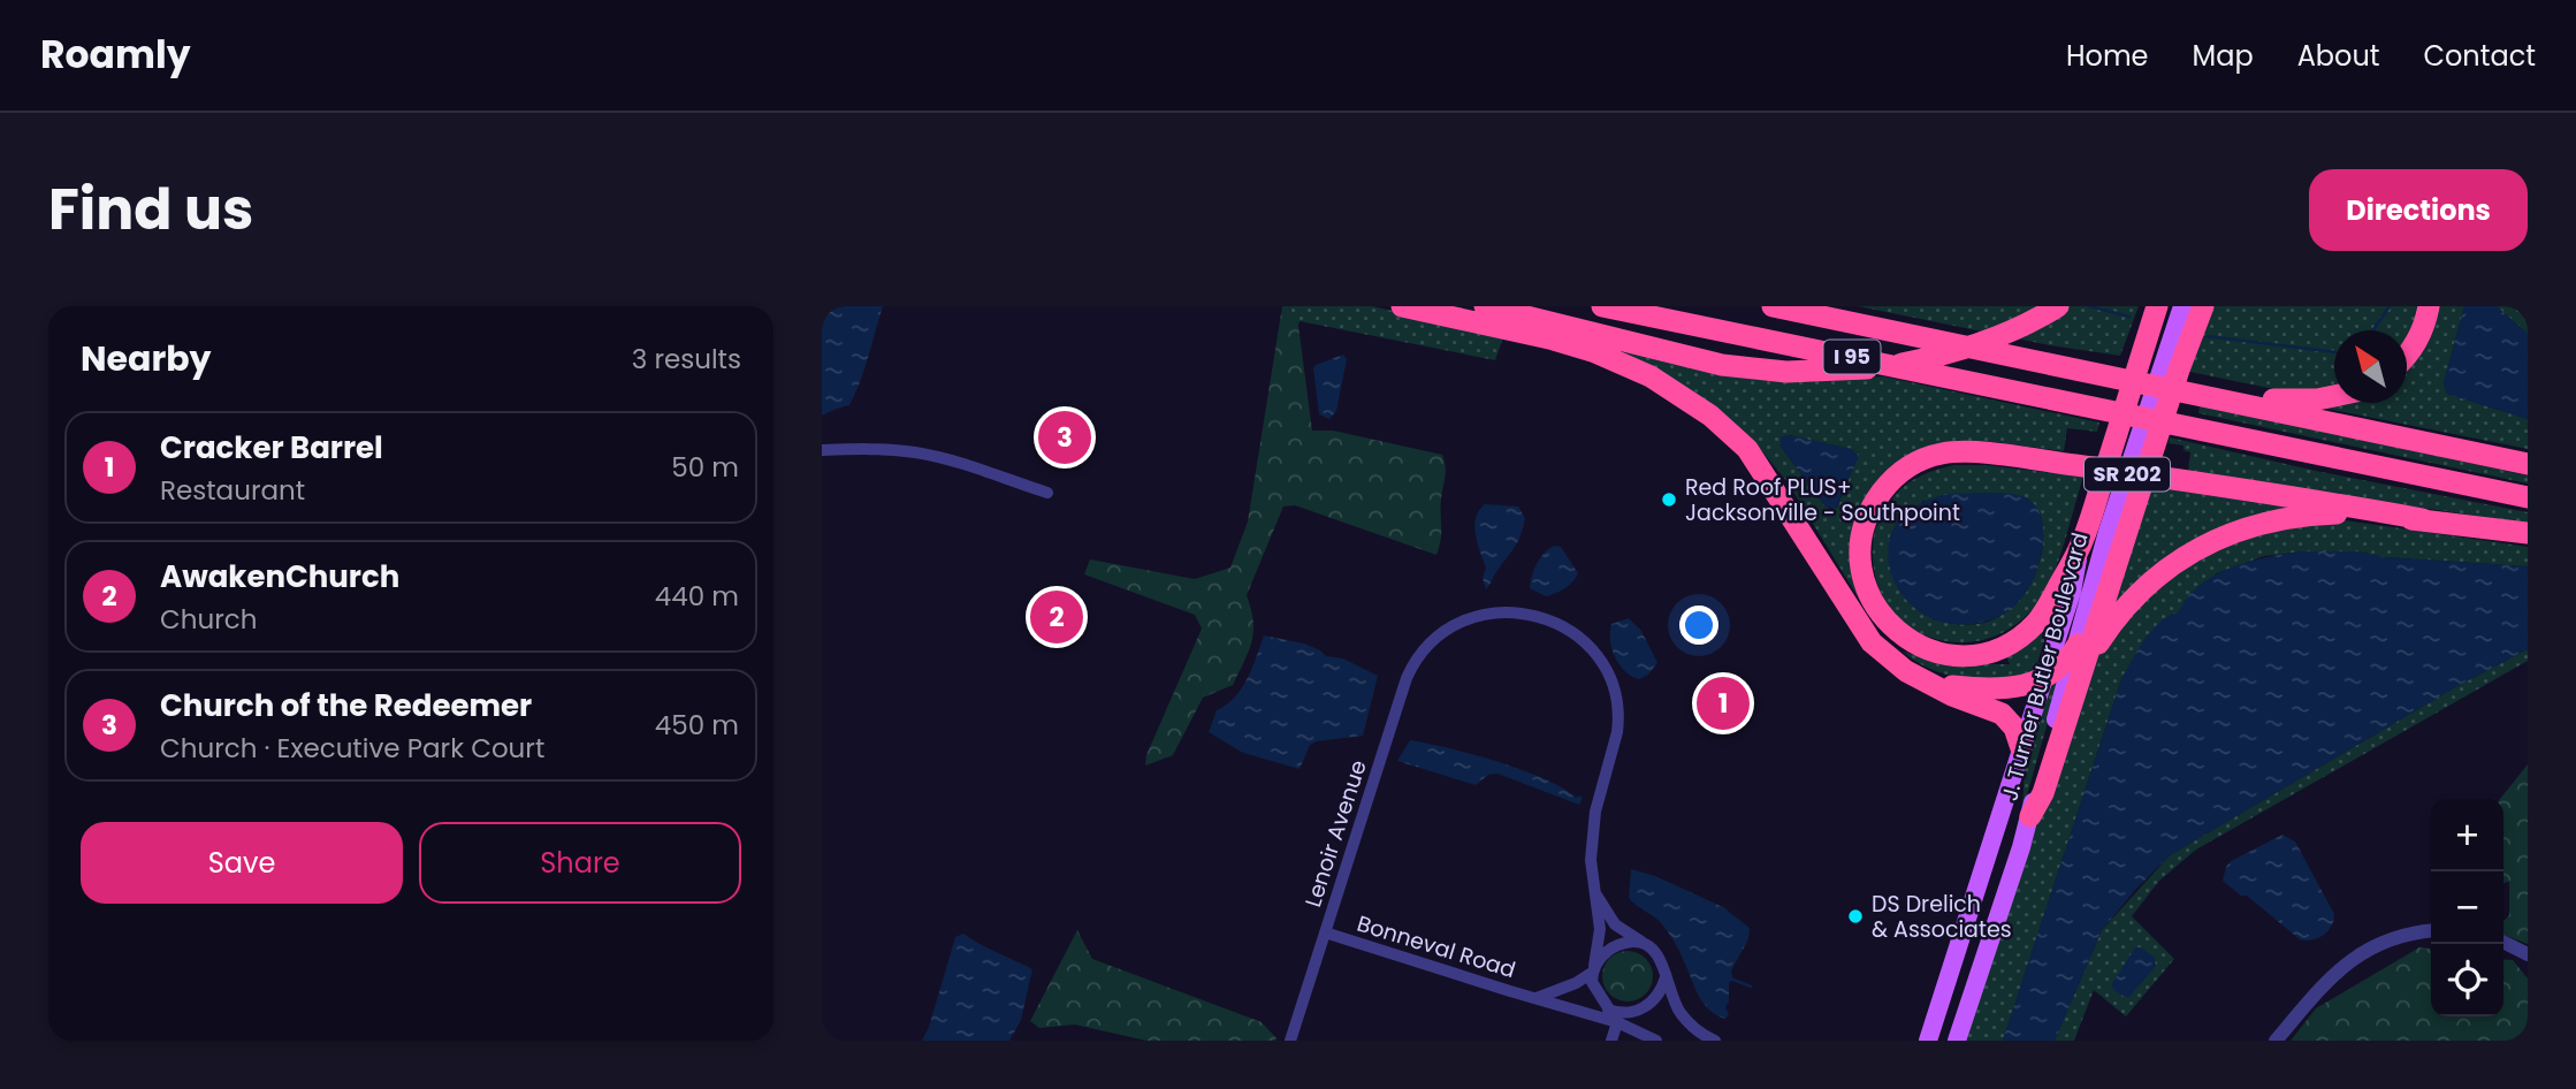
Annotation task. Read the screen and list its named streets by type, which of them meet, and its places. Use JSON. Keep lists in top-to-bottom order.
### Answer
{
  "streets": {
    "highway": ["I 95", "SR 202", "J. Turner Butler Boulevard"],
    "street": ["Lenoir Avenue", "Bonneval Road"]
  },
  "crossings": [
    ["SR 202", "J. Turner Butler Boulevard"],
    ["Lenoir Avenue", "Bonneval Road"]
  ],
  "places": ["Red Roof PLUS+ Jacksonville - Southpoint", "DS Drelich & Associates"],
  "north": "top left",
  "page": {
    "header": "Roamly",
    "nav": [
      "Home",
      "Map",
      "About",
      "Contact"
    ],
    "title": "Find us",
    "buttons": [
      "Directions",
      ["Save", "Share"]
    ],
    "heading": ["Nearby", "3 results"],
    "pins": ["3", "2", "1"],
    "list": [
      {
        "mark": "1",
        "name": "Cracker Barrel",
        "note": "Restaurant",
        "value": "50 m"
      },
      {
        "mark": "2",
        "name": "AwakenChurch",
        "note": "Church",
        "value": "440 m"
      },
      {
        "mark": "3",
        "name": "Church of the Redeemer",
        "note": "Church · Executive Park Court",
        "value": "450 m"
      }
    ],
    "map_buttons": ["+", "−"]
  }
}
